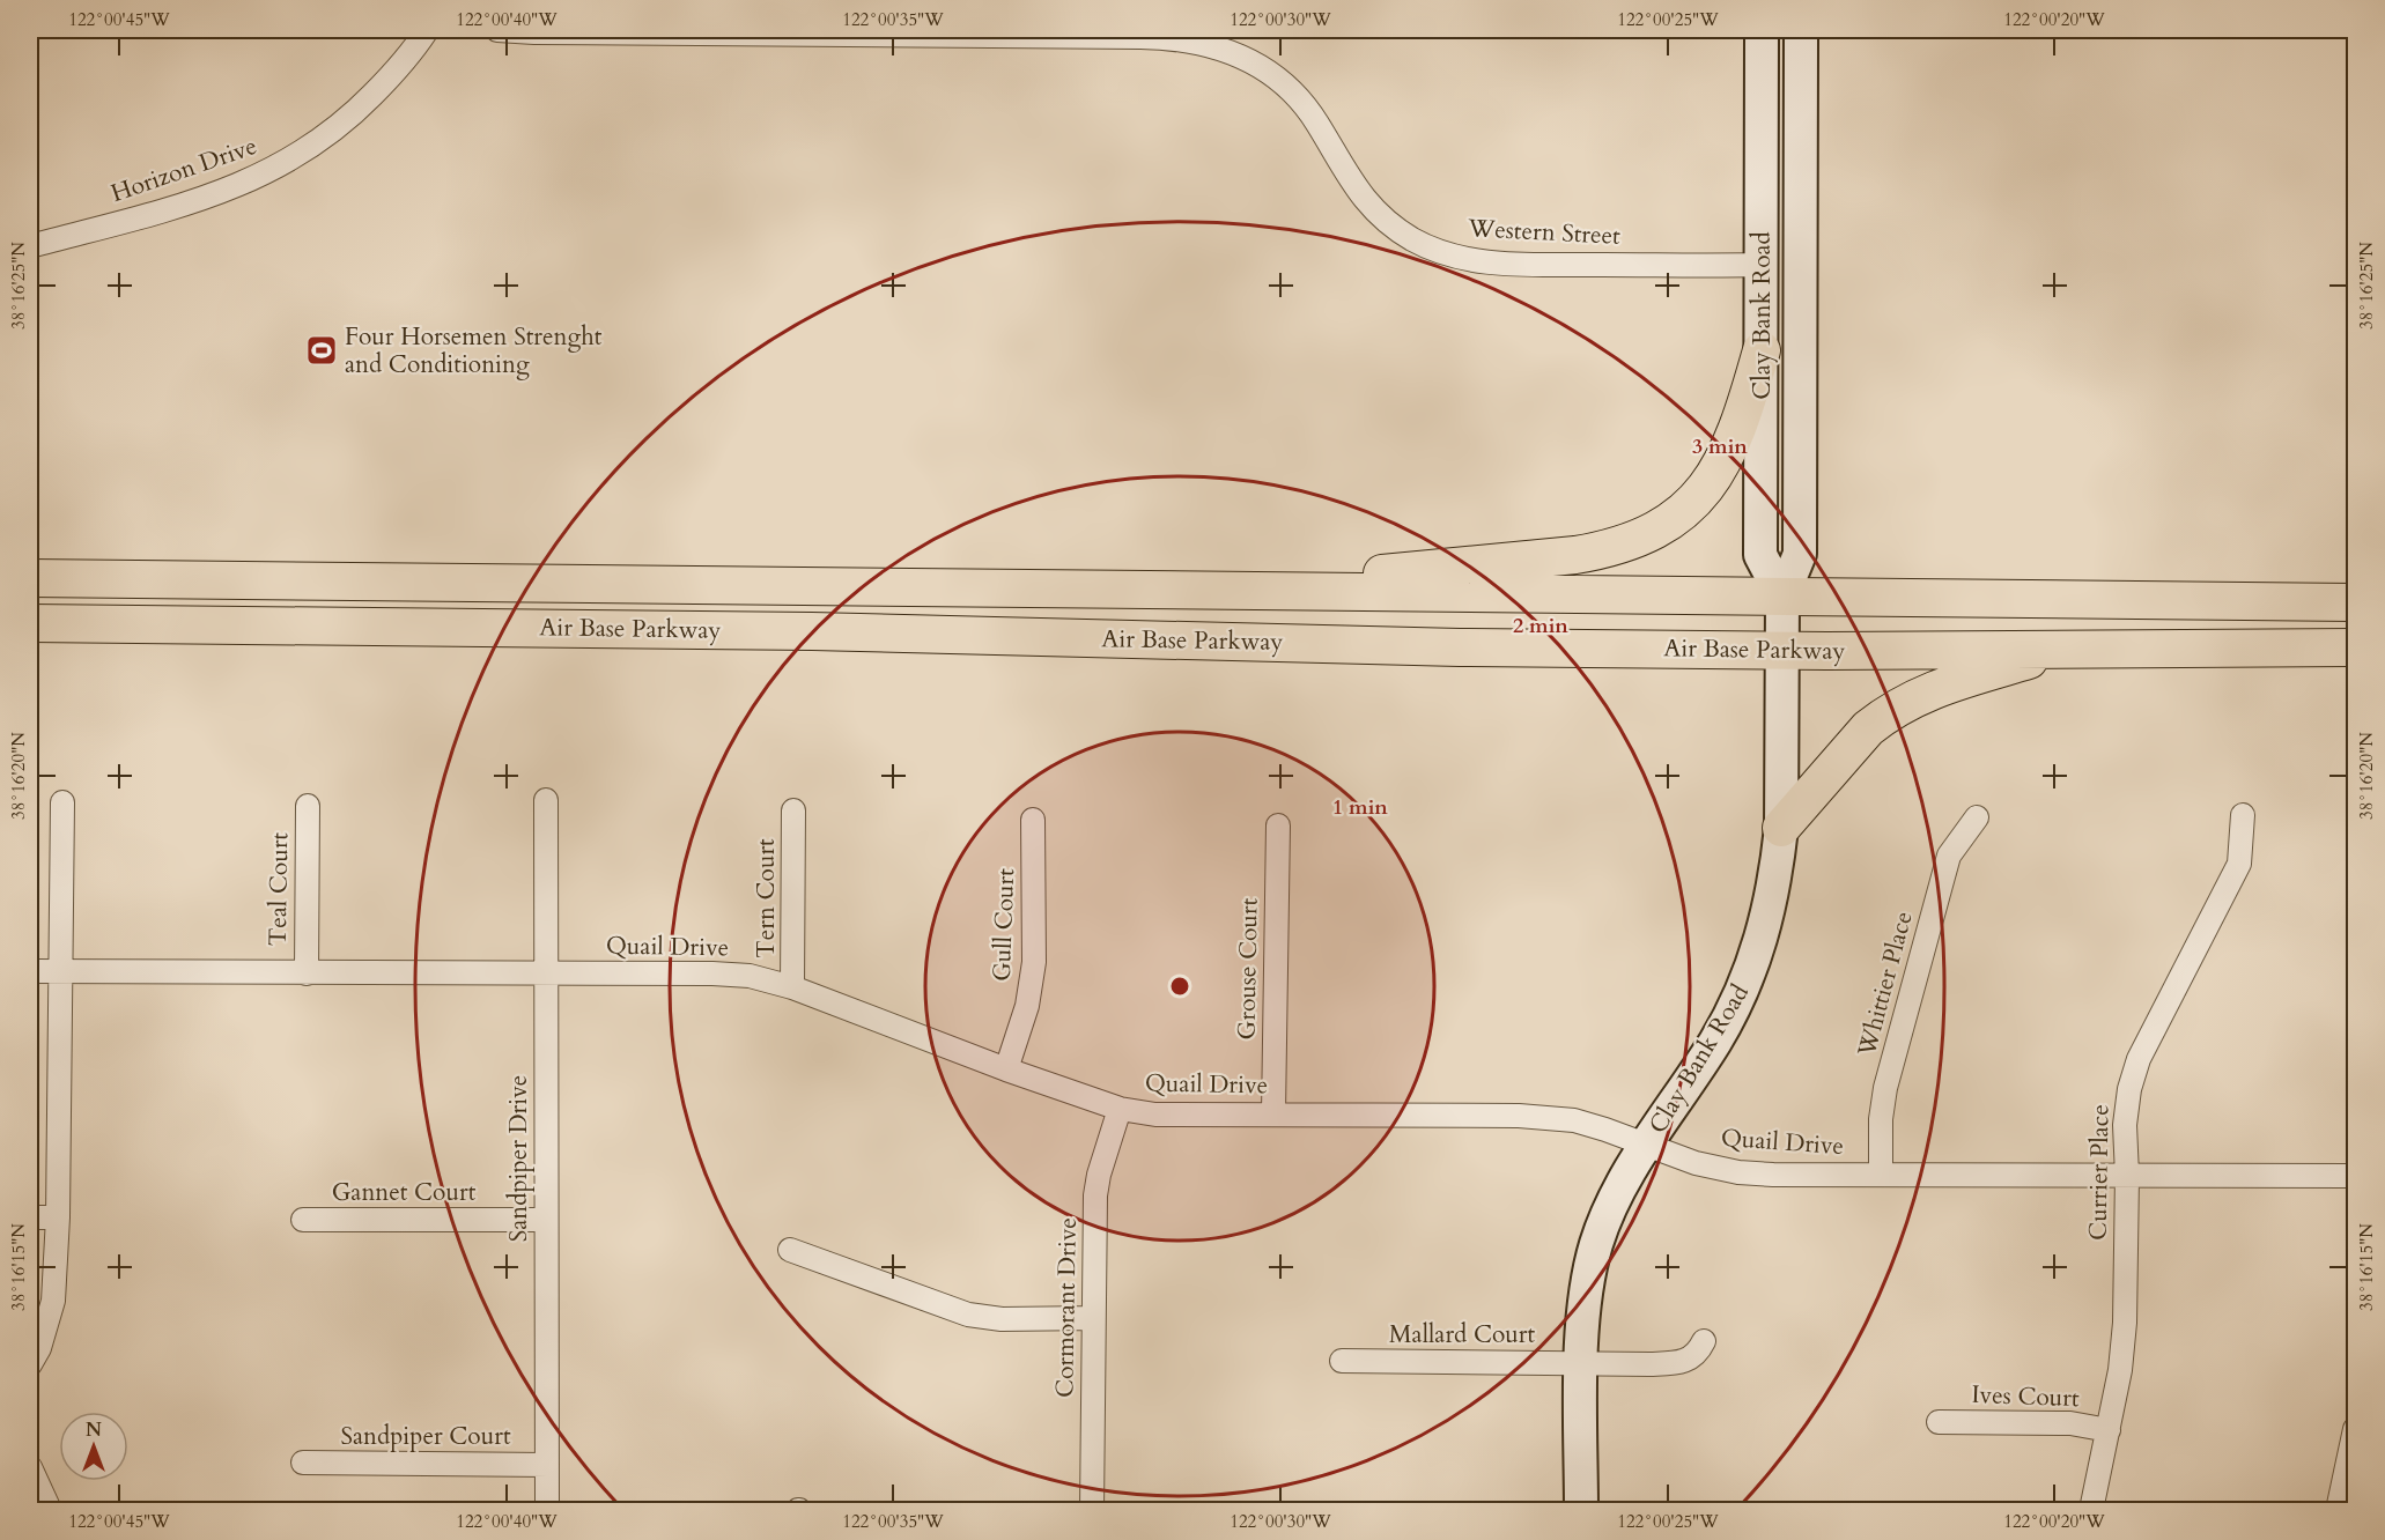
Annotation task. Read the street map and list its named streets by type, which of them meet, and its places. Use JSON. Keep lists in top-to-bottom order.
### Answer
{
  "streets": {
    "main road": ["Air Base Parkway"],
    "street": [
      "Horizon Drive",
      "Western Street",
      "Clay Bank Road",
      "Teal Court",
      "Tern Court",
      "Gull Court",
      "Quail Drive",
      "Grouse Court",
      "Whittier Place",
      "Sandpiper Drive",
      "Currier Place",
      "Gannet Court",
      "Cormorant Drive",
      "Mallard Court",
      "Ives Court",
      "Sandpiper Court"
    ]
  },
  "crossings": [
    ["Western Street", "Clay Bank Road"],
    ["Clay Bank Road", "Air Base Parkway"],
    ["Clay Bank Road", "Quail Drive"],
    ["Clay Bank Road", "Mallard Court"],
    ["Teal Court", "Quail Drive"],
    ["Tern Court", "Quail Drive"],
    ["Gull Court", "Quail Drive"],
    ["Quail Drive", "Grouse Court"],
    ["Quail Drive", "Whittier Place"],
    ["Quail Drive", "Sandpiper Drive"],
    ["Quail Drive", "Currier Place"],
    ["Quail Drive", "Cormorant Drive"],
    ["Sandpiper Drive", "Gannet Court"],
    ["Sandpiper Drive", "Sandpiper Court"],
    ["Currier Place", "Ives Court"]
  ],
  "places": {
    "sports": ["Four Horsemen Strenght and Conditioning"]
  },
  "north": "top",
  "coordinates": [
    "122°00'45\"W",
    "122°00'40\"W",
    "122°00'35\"W",
    "122°00'30\"W",
    "122°00'25\"W",
    "122°00'20\"W",
    "38°16'25\"N",
    "38°16'20\"N",
    "38°16'15\"N"
  ],
  "rings": ["3 min", "2 min", "1 min"]
}
